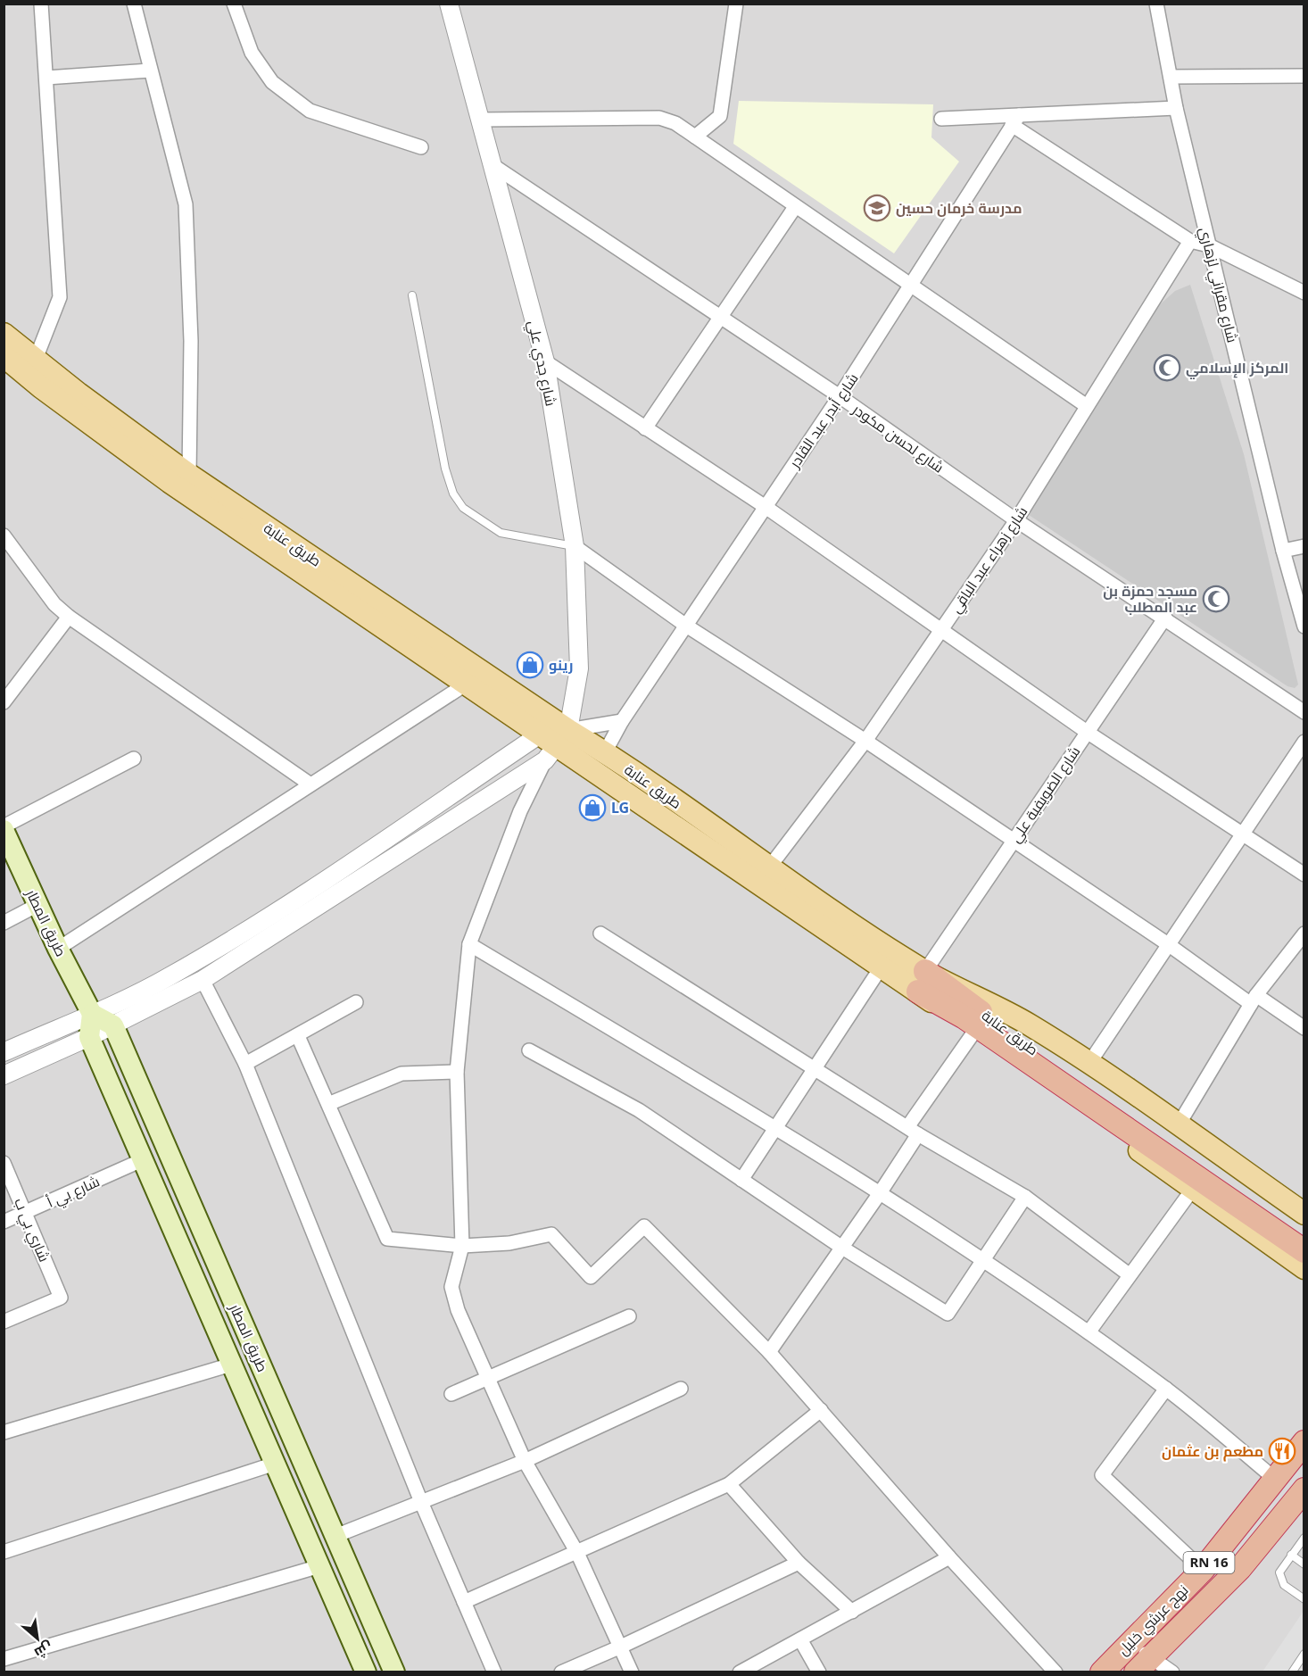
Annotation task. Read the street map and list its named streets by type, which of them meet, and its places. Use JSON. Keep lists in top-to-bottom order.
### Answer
{
  "streets": {
    "highway": ["طريق عنابة", "RN 16", "نهج عرشي خليل"],
    "main road": ["طريق المطار"],
    "street": [
      "شارع مقراني لزهاري",
      "شارع جدي علي",
      "شارع أبدر عبد القادر",
      "شارع لحسن مكودر",
      "شارع زهراء عبد الباقي",
      "شارع الضويفية علي",
      "شارع بي أ",
      "شاري بي ب"
    ]
  },
  "crossings": [
    ["شارع جدي علي", "شارع لحسن مكودر"],
    ["شارع جدي علي", "طريق عنابة"],
    ["شارع أبدر عبد القادر", "شارع لحسن مكودر"],
    ["شارع أبدر عبد القادر", "طريق عنابة"],
    ["شارع لحسن مكودر", "شارع زهراء عبد الباقي"],
    ["شارع لحسن مكودر", "شارع الضويفية علي"],
    ["طريق عنابة", "شارع زهراء عبد الباقي"],
    ["طريق عنابة", "شارع الضويفية علي"],
    ["طريق المطار", "شارع بي أ"],
    ["شارع بي أ", "شاري بي ب"]
  ],
  "places": {
    "school or university": ["مدرسة خرمان حسين"],
    "mosque": ["المركز الإسلامي", "مسجد حمزة بن عبد المطلب"],
    "shop": ["رينو", "LG"],
    "restaurant": ["مطعم بن عثمان"]
  },
  "north": "bottom right"
}
